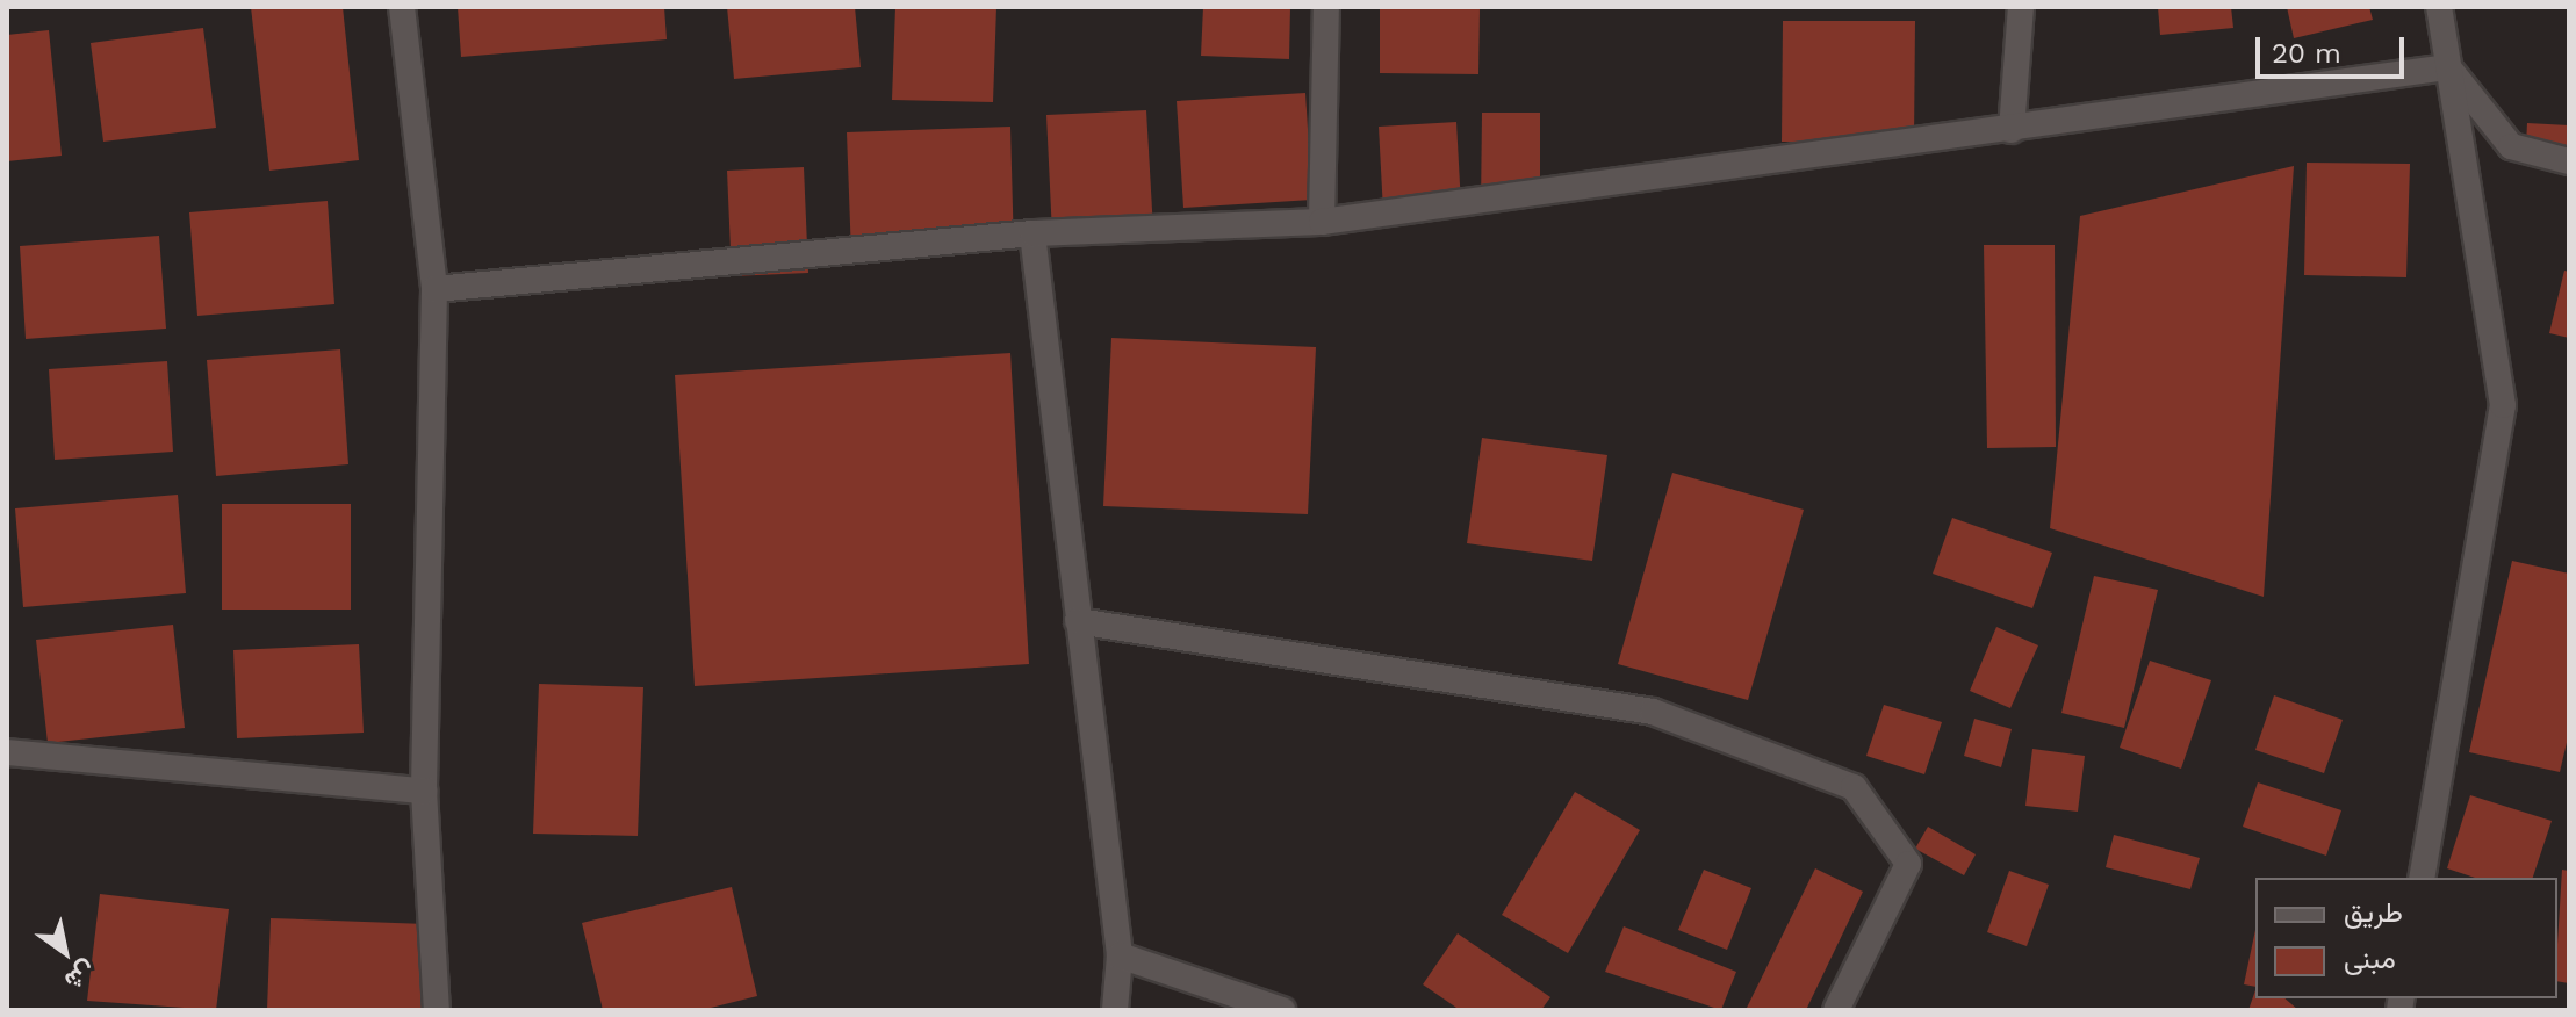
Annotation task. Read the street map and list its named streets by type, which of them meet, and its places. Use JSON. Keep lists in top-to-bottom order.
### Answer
{
  "legend": ["طريق", "مبنى"],
  "scale_bar": "20 m",
  "north": "bottom right"
}
